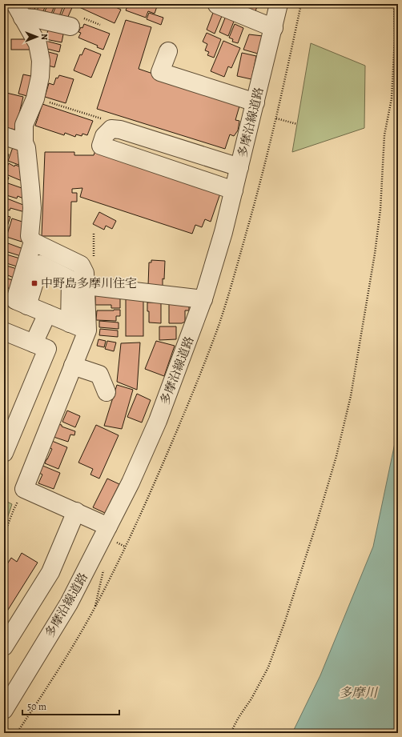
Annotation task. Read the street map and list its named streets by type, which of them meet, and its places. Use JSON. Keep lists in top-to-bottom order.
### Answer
{
  "streets": {
    "street": ["多摩沿線道路"]
  },
  "water": ["多摩川"],
  "places": {
    "transit": ["中野島多摩川住宅"]
  },
  "scale_bar": "50 m",
  "north": "right"
}
